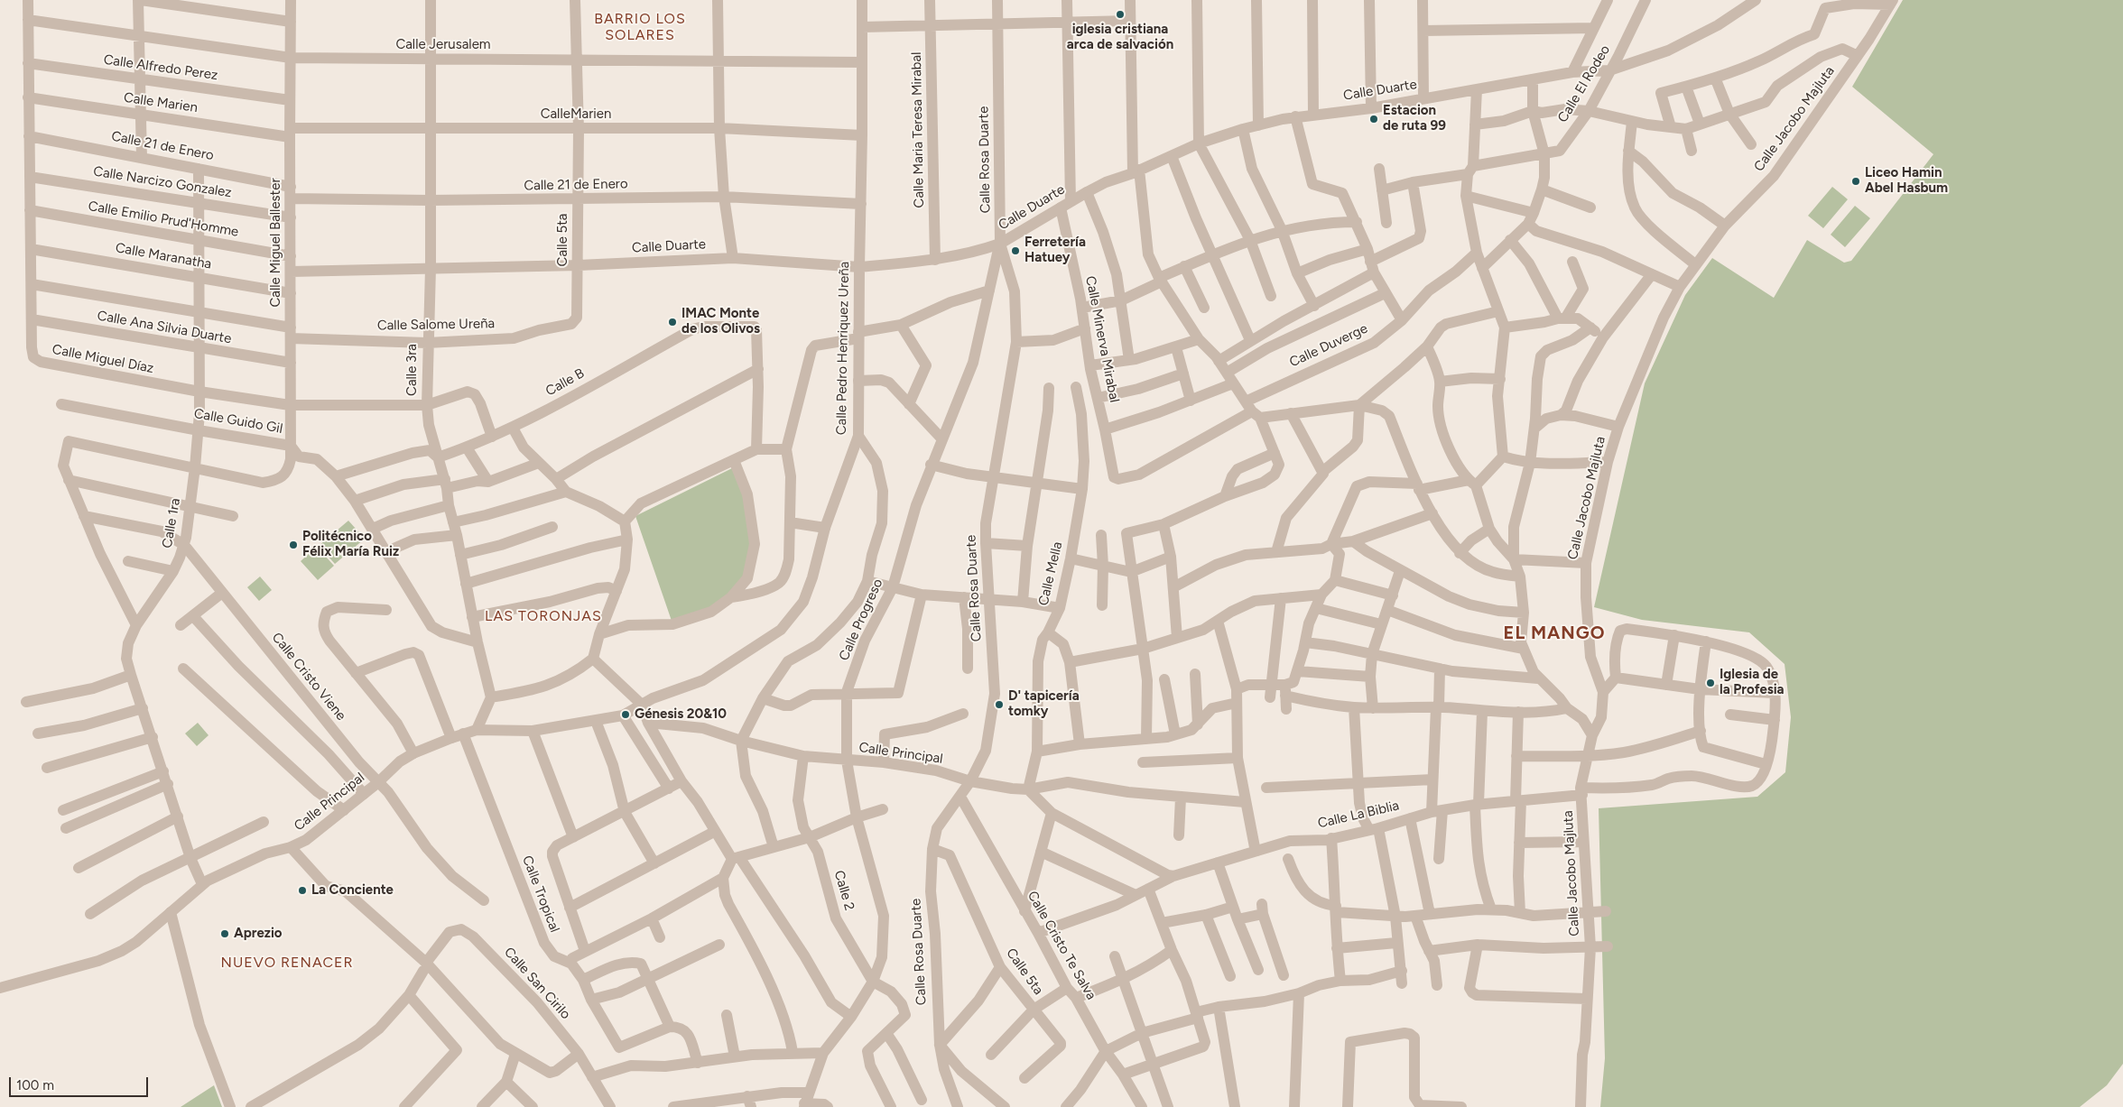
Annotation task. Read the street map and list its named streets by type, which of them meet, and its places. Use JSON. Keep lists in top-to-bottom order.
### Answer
{
  "streets": {
    "street": [
      "Calle Jerusalem",
      "Calle Alfredo Perez",
      "Calle El Rodeo",
      "Calle Duarte",
      "Calle Marien",
      "CalleMarien",
      "Calle Jacobo Majluta",
      "Calle Maria Teresa Mirabal",
      "Calle 21 de Enero",
      "Calle Rosa Duarte",
      "Calle Narcizo Gonzalez",
      "Calle Emilio Prud'Homme",
      "Calle 5ta",
      "Calle Miguel Ballester",
      "Calle Maranatha",
      "Calle Salome Ureña",
      "Calle Ana Silvia Duarte",
      "Calle Minerva Mirabal",
      "Calle Duverge",
      "Calle Pedro Henriquez Ureña",
      "Calle Miguel Díaz",
      "Calle 3ra",
      "Calle B",
      "Calle Guido Gil",
      "Calle 1ra",
      "Calle Mella",
      "Calle Progreso",
      "Calle Cristo Viene",
      "Calle Principal",
      "Calle La Biblia",
      "Calle 2",
      "Calle Tropical",
      "Calle Cristo Te Salva",
      "Calle San Cirilo"
    ]
  },
  "crossings": [
    ["Calle Jerusalem", "Calle 5ta"],
    ["Calle Jerusalem", "Calle Miguel Ballester"],
    ["Calle Jerusalem", "Calle Pedro Henriquez Ureña"],
    ["Calle Jerusalem", "Calle Miguel Díaz"],
    ["Calle Jerusalem", "Calle 3ra"],
    ["Calle Alfredo Perez", "Calle Miguel Ballester"],
    ["Calle Alfredo Perez", "Calle Miguel Díaz"],
    ["Calle El Rodeo", "Calle Duarte"],
    ["Calle Duarte", "Calle Maria Teresa Mirabal"],
    ["Calle Duarte", "Calle Rosa Duarte"],
    ["Calle Duarte", "Calle 5ta"],
    ["Calle Duarte", "Calle Miguel Ballester"],
    ["Calle Duarte", "Calle Minerva Mirabal"],
    ["Calle Duarte", "Calle Pedro Henriquez Ureña"],
    ["Calle Duarte", "Calle 3ra"],
    ["Calle Duarte", "Calle Progreso"],
    ["Calle Marien", "CalleMarien"],
    ["Calle Marien", "Calle Miguel Ballester"],
    ["Calle Marien", "Calle Miguel Díaz"],
    ["CalleMarien", "Calle 5ta"],
    ["CalleMarien", "Calle Miguel Ballester"],
    ["CalleMarien", "Calle Pedro Henriquez Ureña"],
    ["CalleMarien", "Calle 3ra"],
    ["Calle Jacobo Majluta", "Calle La Biblia"],
    ["Calle 21 de Enero", "Calle 5ta"],
    ["Calle 21 de Enero", "Calle Miguel Ballester"],
    ["Calle 21 de Enero", "Calle Pedro Henriquez Ureña"],
    ["Calle 21 de Enero", "Calle Miguel Díaz"],
    ["Calle 21 de Enero", "Calle 3ra"],
    ["Calle 21 de Enero", "Calle 1ra"],
    ["Calle Rosa Duarte", "Calle 5ta"],
    ["Calle Rosa Duarte", "Calle Progreso"],
    ["Calle Rosa Duarte", "Calle Principal"],
    ["Calle Rosa Duarte", "Calle Cristo Te Salva"],
    ["Calle Narcizo Gonzalez", "Calle Miguel Ballester"],
    ["Calle Narcizo Gonzalez", "Calle Miguel Díaz"],
    ["Calle Narcizo Gonzalez", "Calle 1ra"],
    ["Calle Emilio Prud'Homme", "Calle Miguel Ballester"],
    ["Calle Emilio Prud'Homme", "Calle Miguel Díaz"],
    ["Calle Emilio Prud'Homme", "Calle 1ra"],
    ["Calle 5ta", "Calle Salome Ureña"],
    ["Calle Miguel Ballester", "Calle Maranatha"],
    ["Calle Miguel Ballester", "Calle Salome Ureña"],
    ["Calle Miguel Ballester", "Calle Ana Silvia Duarte"],
    ["Calle Miguel Ballester", "Calle Miguel Díaz"],
    ["Calle Miguel Ballester", "Calle Guido Gil"],
    ["Calle Miguel Ballester", "Calle 1ra"],
    ["Calle Maranatha", "Calle Miguel Díaz"],
    ["Calle Maranatha", "Calle 1ra"],
    ["Calle Salome Ureña", "Calle Miguel Díaz"],
    ["Calle Salome Ureña", "Calle 3ra"],
    ["Calle Salome Ureña", "Calle 1ra"],
    ["Calle Ana Silvia Duarte", "Calle Miguel Díaz"],
    ["Calle Ana Silvia Duarte", "Calle 1ra"],
    ["Calle Minerva Mirabal", "Calle Duverge"],
    ["Calle Pedro Henriquez Ureña", "Calle Principal"],
    ["Calle Miguel Díaz", "Calle 3ra"],
    ["Calle Miguel Díaz", "Calle B"],
    ["Calle Miguel Díaz", "Calle 1ra"],
    ["Calle 3ra", "Calle B"],
    ["Calle 3ra", "Calle Guido Gil"],
    ["Calle Guido Gil", "Calle 1ra"],
    ["Calle 1ra", "Calle Cristo Viene"],
    ["Calle 1ra", "Calle Principal"],
    ["Calle Mella", "Calle Principal"],
    ["Calle Progreso", "Calle Principal"],
    ["Calle Progreso", "Calle 2"],
    ["Calle Cristo Viene", "Calle Principal"],
    ["Calle Principal", "Calle 2"],
    ["Calle Principal", "Calle Tropical"],
    ["Calle La Biblia", "Calle Cristo Te Salva"]
  ],
  "districts": [
    "BARRIO LOS SOLARES",
    "LAS TORONJAS",
    "EL MANGO",
    "NUEVO RENACER"
  ],
  "places": [
    "iglesia cristiana arca de salvación",
    "Estacion de ruta 99",
    "Liceo Hamin Abel Hasbum",
    "Ferretería Hatuey",
    "IMAC Monte de los Olivos",
    "Politécnico Félix María Ruiz",
    "Iglesia de la Profesia",
    "D' tapicería tomky",
    "Génesis 20&10",
    "La Conciente",
    "Aprezio"
  ],
  "scale_bar": "100 m"
}
